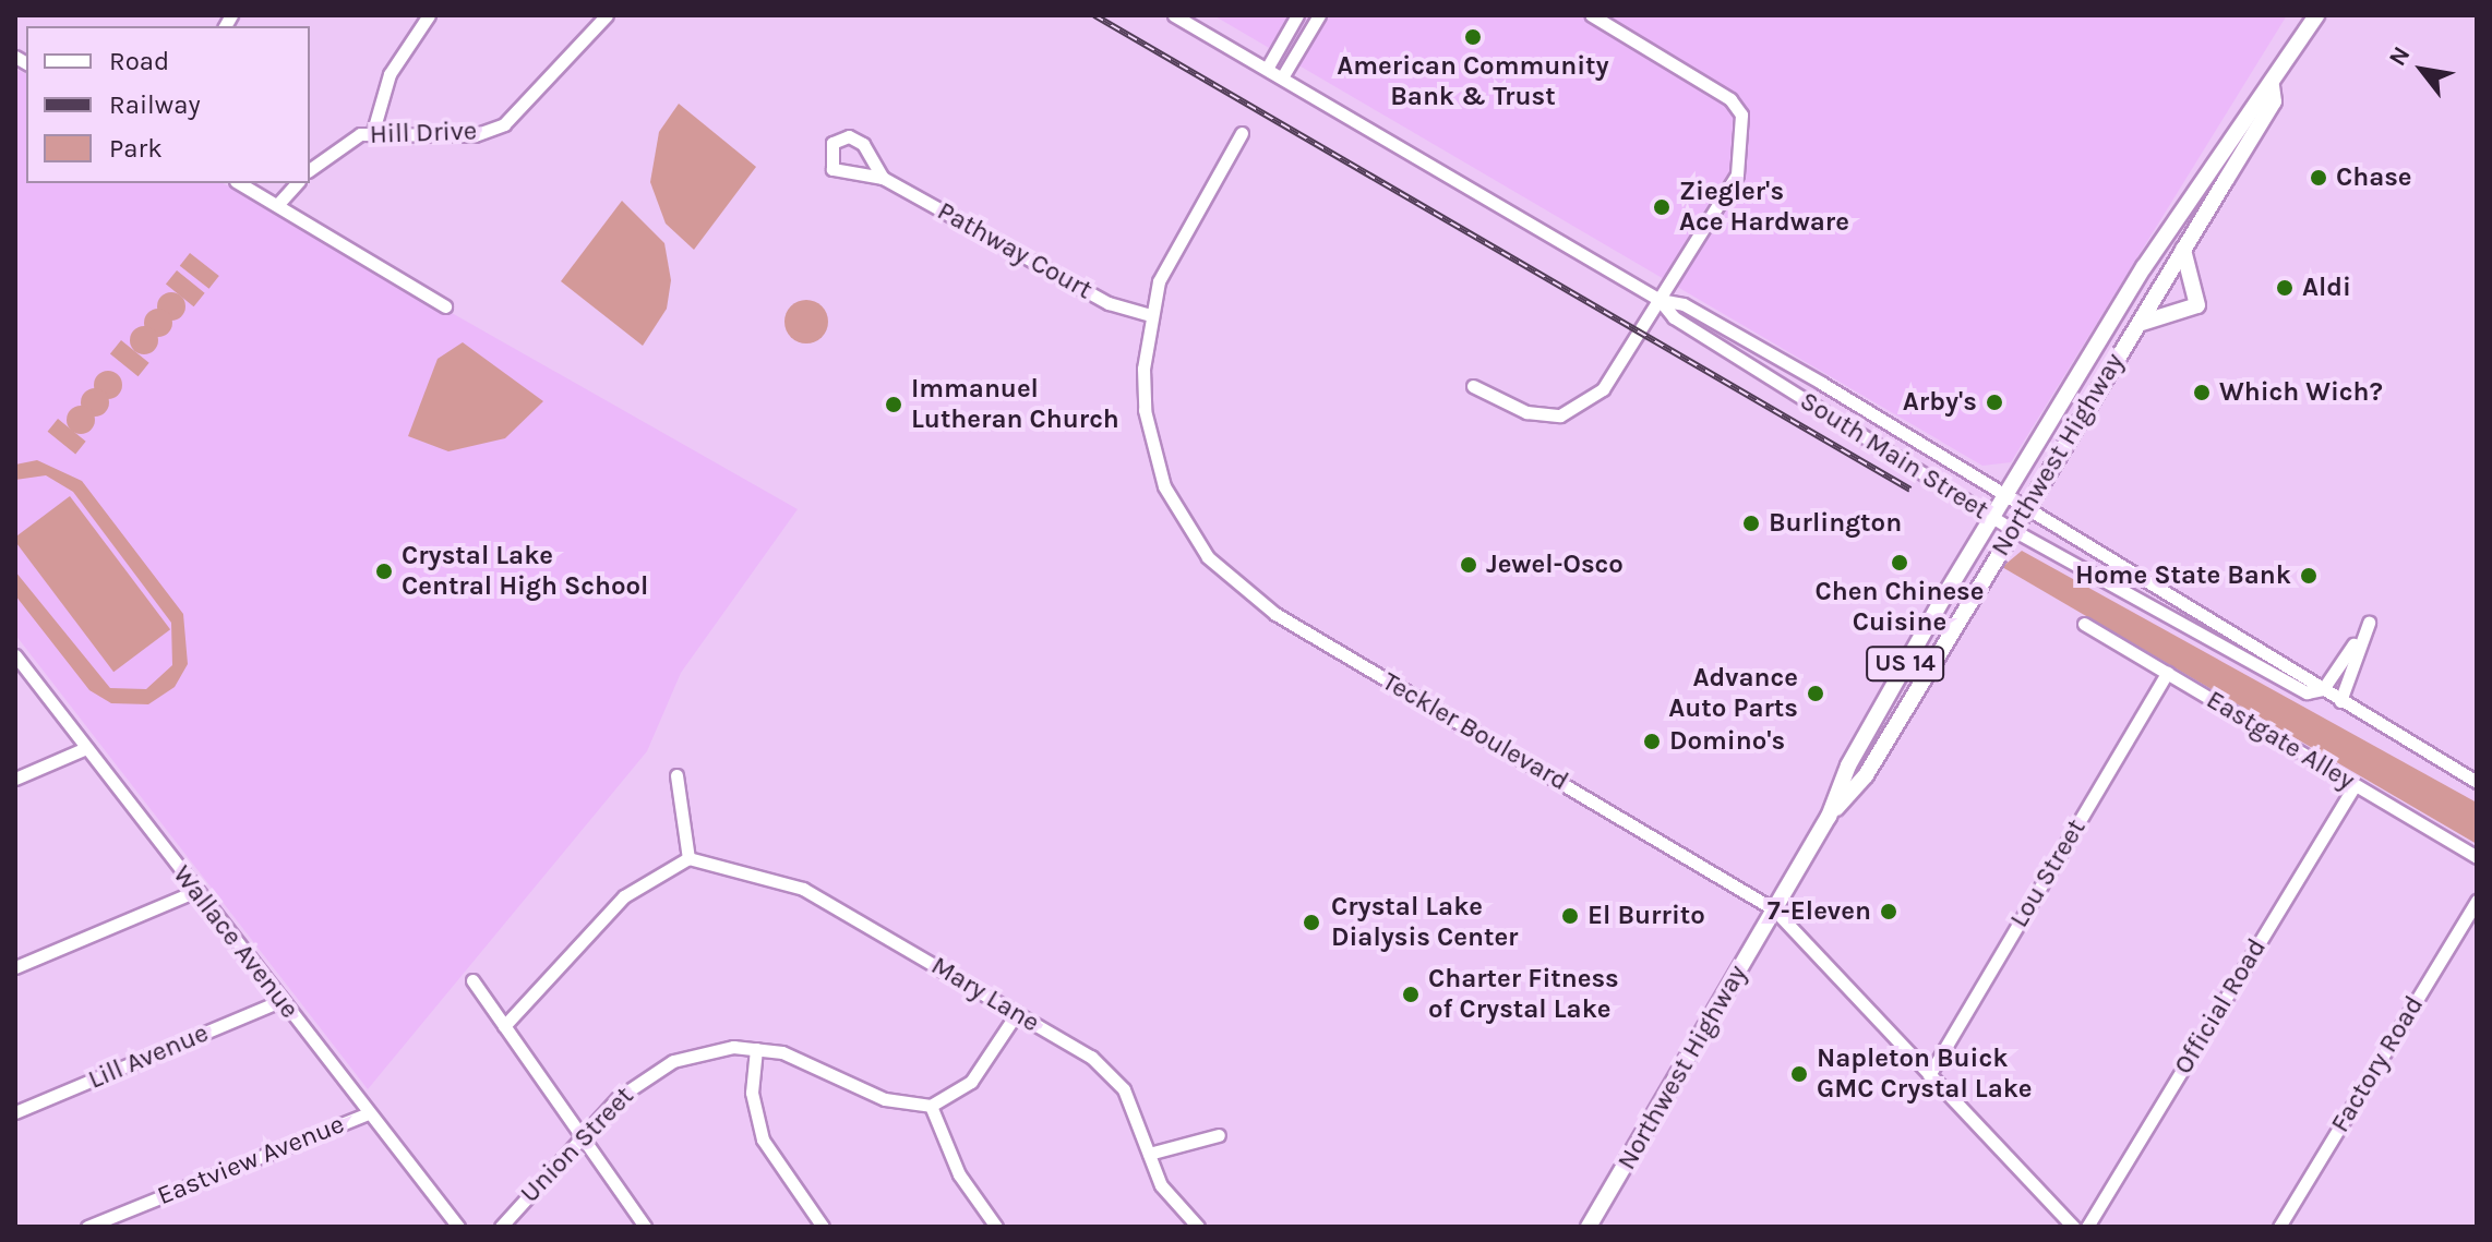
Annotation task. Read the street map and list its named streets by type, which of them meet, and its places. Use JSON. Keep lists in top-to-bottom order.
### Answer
{
  "streets": {
    "main road": ["Northwest Highway", "US 14"],
    "street": [
      "Hill Drive",
      "Pathway Court",
      "South Main Street",
      "Teckler Boulevard",
      "Eastgate Alley",
      "Lou Street",
      "Wallace Avenue",
      "Mary Lane",
      "Official Road",
      "Lill Avenue",
      "Factory Road",
      "Union Street",
      "Eastview Avenue"
    ]
  },
  "crossings": [
    ["Pathway Court", "Teckler Boulevard"],
    ["Northwest Highway", "South Main Street"],
    ["Northwest Highway", "Teckler Boulevard"],
    ["Teckler Boulevard", "Lou Street"],
    ["Eastgate Alley", "Lou Street"],
    ["Eastgate Alley", "Official Road"],
    ["Wallace Avenue", "Lill Avenue"],
    ["Wallace Avenue", "Eastview Avenue"]
  ],
  "places": [
    "American Community Bank & Trust",
    "Chase",
    "Ziegler's Ace Hardware",
    "Aldi",
    "Which Wich?",
    "Arby's",
    "Immanuel Lutheran Church",
    "Burlington",
    "Chen Chinese Cuisine",
    "Jewel-Osco",
    "Crystal Lake Central High School",
    "Home State Bank",
    "Advance Auto Parts",
    "Domino's",
    "7-Eleven",
    "El Burrito",
    "Crystal Lake Dialysis Center",
    "Charter Fitness of Crystal Lake",
    "Napleton Buick GMC Crystal Lake"
  ],
  "legend": ["Road", "Railway", "Park"],
  "north": "top left"
}
